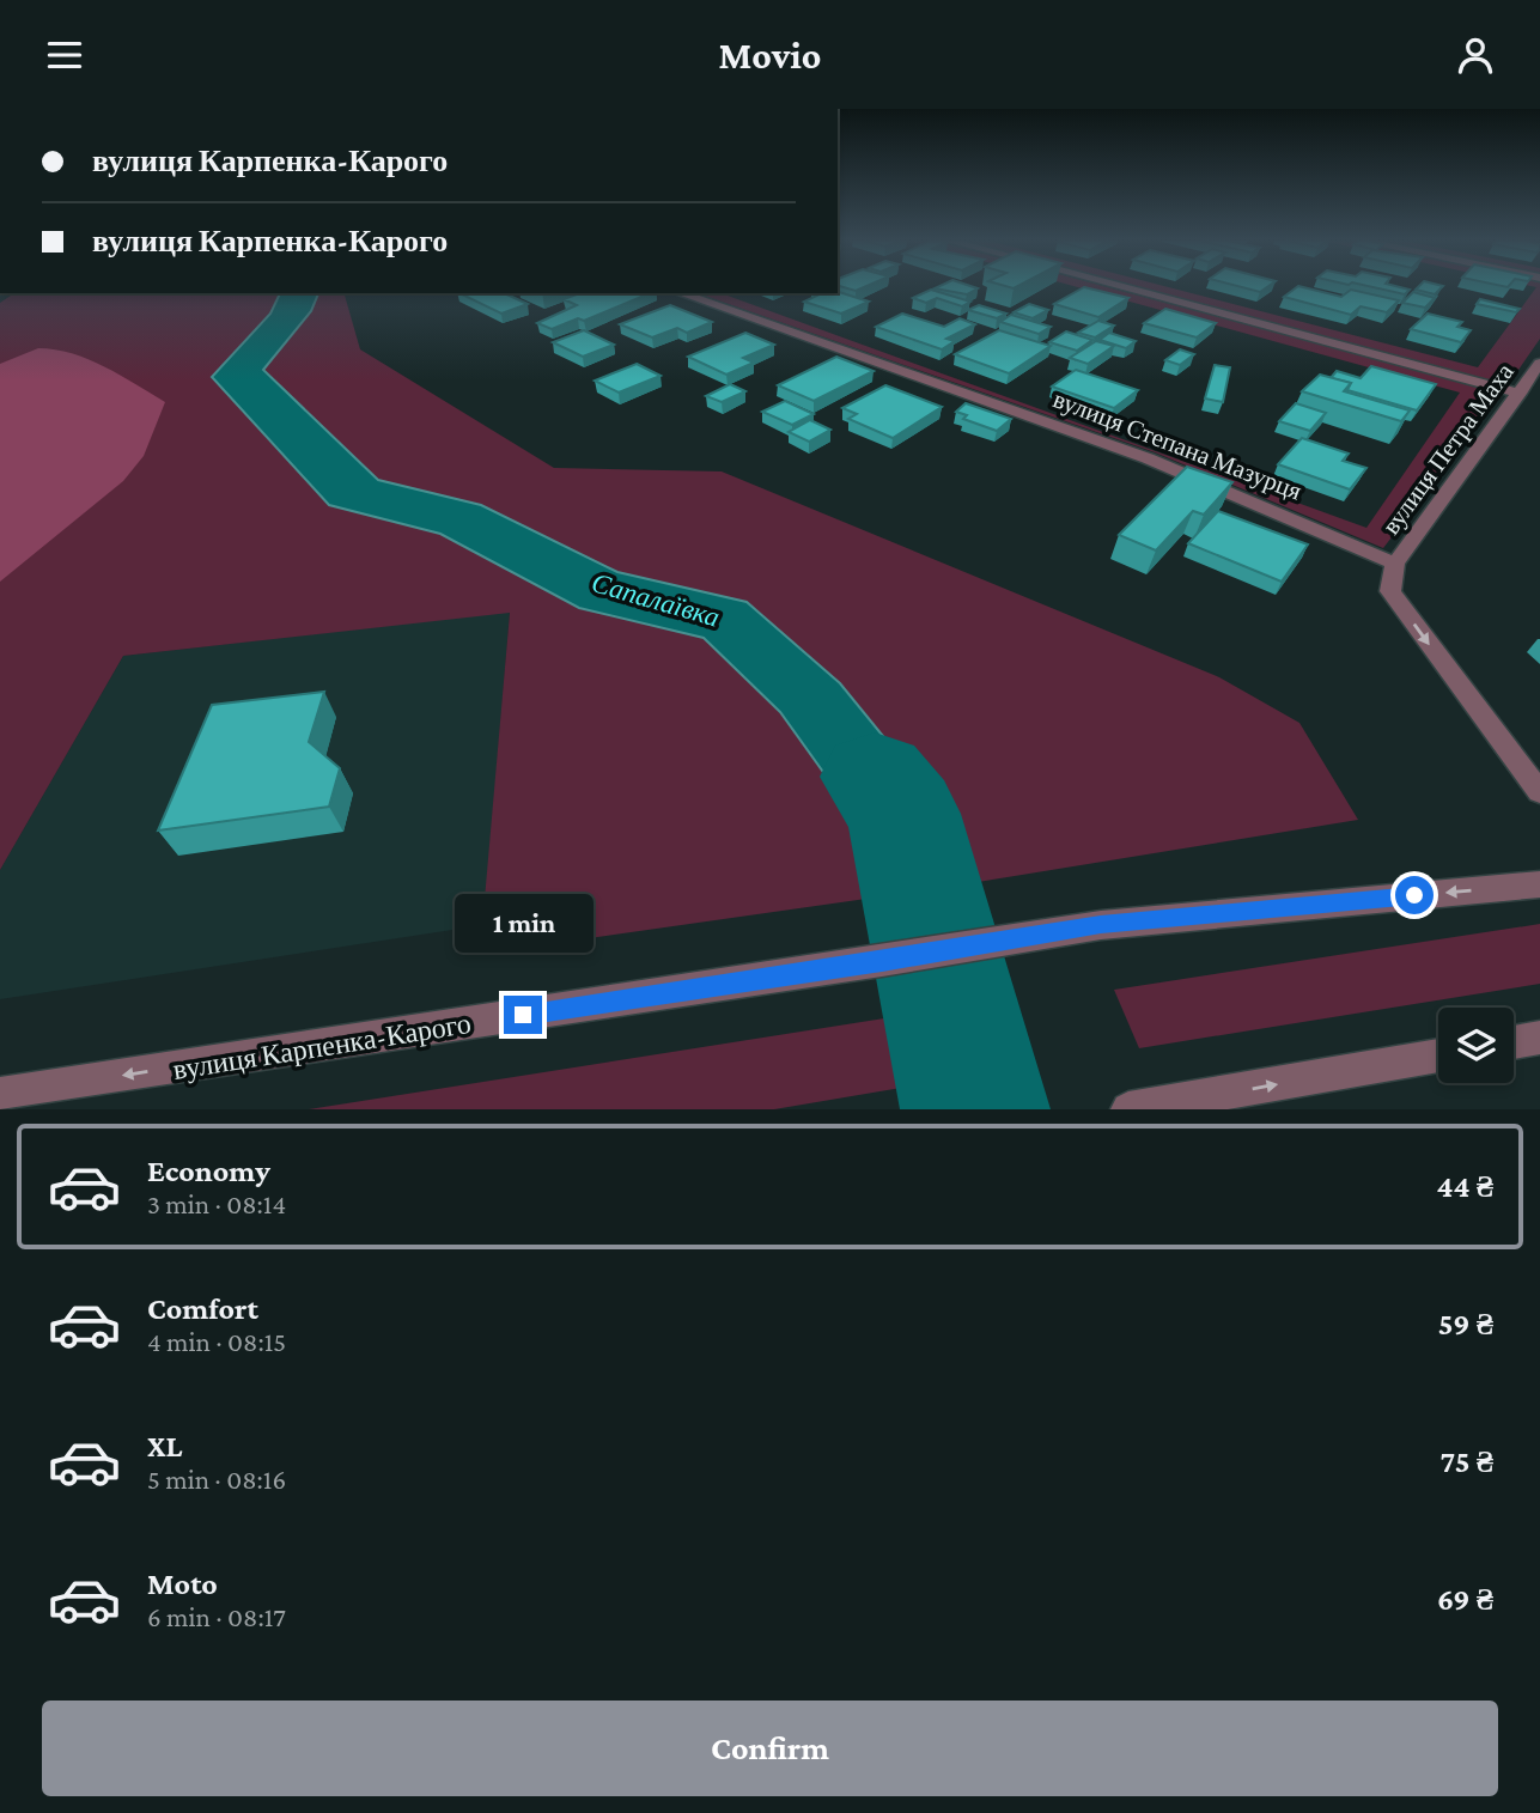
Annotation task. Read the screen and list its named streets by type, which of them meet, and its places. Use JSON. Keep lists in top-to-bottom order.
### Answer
{
  "streets": {
    "street": ["вулиця Степана Мазурця", "вулиця Петра Маха", "вулиця Карпенка-Карого"]
  },
  "crossings": [
    ["вулиця Степана Мазурця", "вулиця Петра Маха"]
  ],
  "one_way": ["вулиця Карпенка-Карого"],
  "water": ["Сапалаївка"],
  "page": {
    "header": "Movio",
    "banner": ["вулиця Карпенка-Карого", "вулиця Карпенка-Карого"],
    "bubble": "1 min",
    "list": [
      {
        "name": "Economy",
        "note": "3 min · 08:14",
        "value": "44 ₴"
      },
      {
        "name": "Comfort",
        "note": "4 min · 08:15",
        "value": "59 ₴"
      },
      {
        "name": "XL",
        "note": "5 min · 08:16",
        "value": "75 ₴"
      },
      {
        "name": "Moto",
        "note": "6 min · 08:17",
        "value": "69 ₴"
      }
    ],
    "buttons": "Confirm"
  }
}
